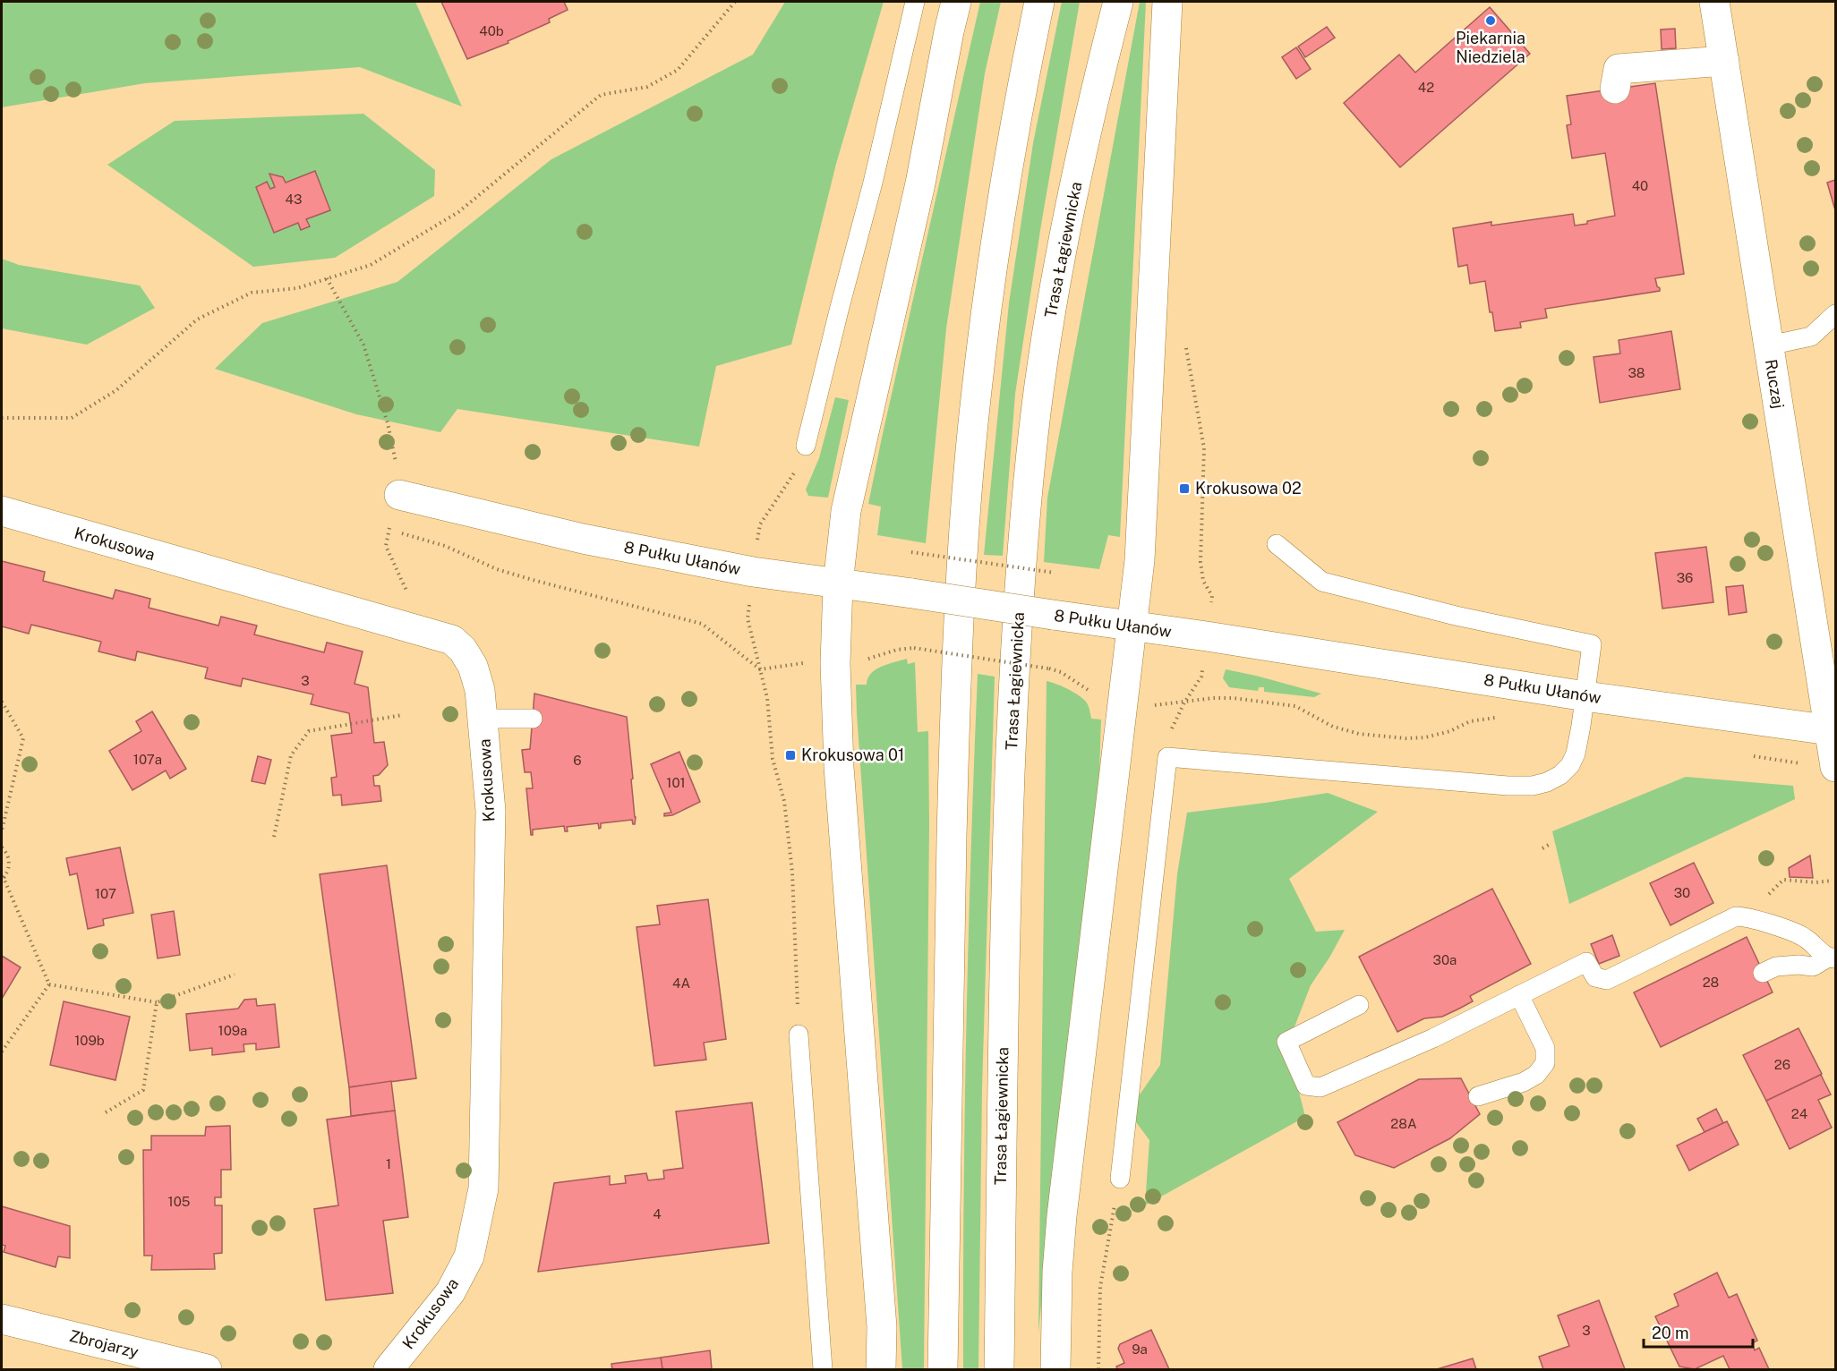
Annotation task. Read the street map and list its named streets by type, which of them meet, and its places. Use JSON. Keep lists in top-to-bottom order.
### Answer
{
  "streets": {
    "main road": [
      "Trasa Łagiewnicka",
      "Ruczaj",
      "Krokusowa",
      "8 Pułku Ułanów",
      "Zbrojarzy"
    ]
  },
  "crossings": [
    ["Ruczaj", "8 Pułku Ułanów"]
  ],
  "places": {
    "other": ["Piekarnia Niedziela"],
    "transit": ["Krokusowa 02", "Krokusowa 01"]
  },
  "house_numbers": [
    "40b",
    "42",
    "40",
    "43",
    "38",
    "36",
    "3",
    "107a",
    "6",
    "101",
    "30",
    "107",
    "30a",
    "28",
    "4A",
    "109a",
    "109b",
    "26",
    "24",
    "28A",
    "1",
    "105",
    "4",
    "3",
    "9a"
  ],
  "scale_bar": "20 m"
}
